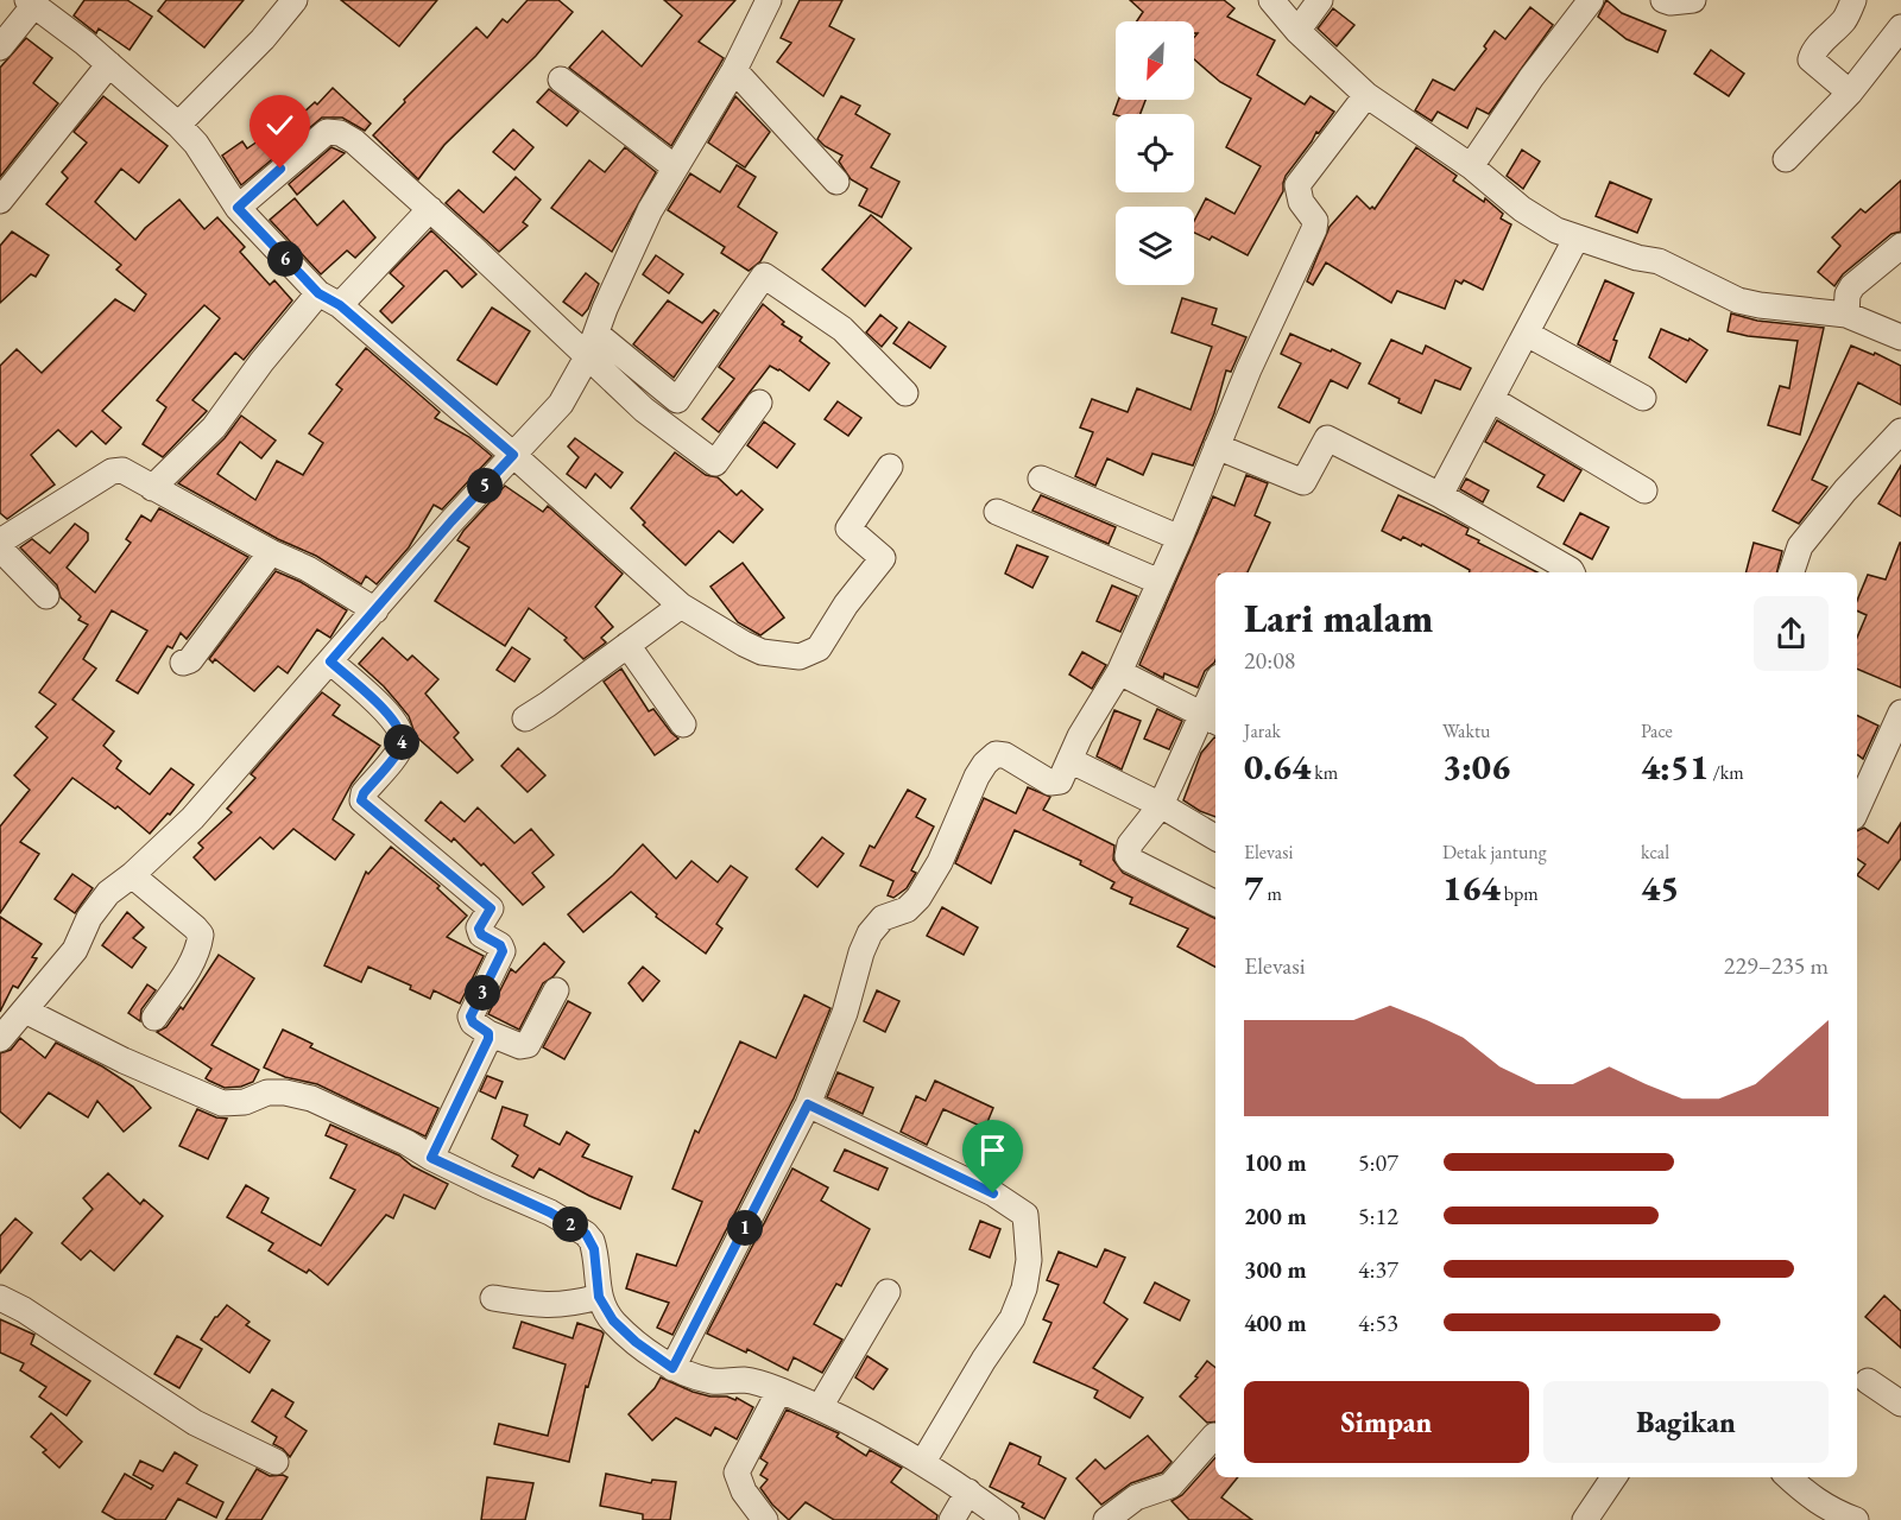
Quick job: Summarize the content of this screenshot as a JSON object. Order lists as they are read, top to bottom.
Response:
{
  "north": "bottom left",
  "page": {
    "pins": [
      "6",
      "5",
      "4",
      "3",
      "2",
      "1"
    ],
    "heading": ["Lari malam", "20:08"],
    "stats": [
      ["Jarak", "0.64 km"],
      ["Waktu", "3:06"],
      ["Pace", "4:51 /km"],
      ["Elevasi", "7 m"],
      ["Detak jantung", "164 bpm"],
      ["kcal", "45"]
    ],
    "chart": ["Elevasi", "229–235 m"],
    "list": [
      {
        "name": "100 m",
        "note": "5:07"
      },
      {
        "name": "200 m",
        "note": "5:12"
      },
      {
        "name": "300 m",
        "note": "4:37"
      },
      {
        "name": "400 m",
        "note": "4:53"
      }
    ],
    "buttons": ["Simpan", "Bagikan"]
  }
}
